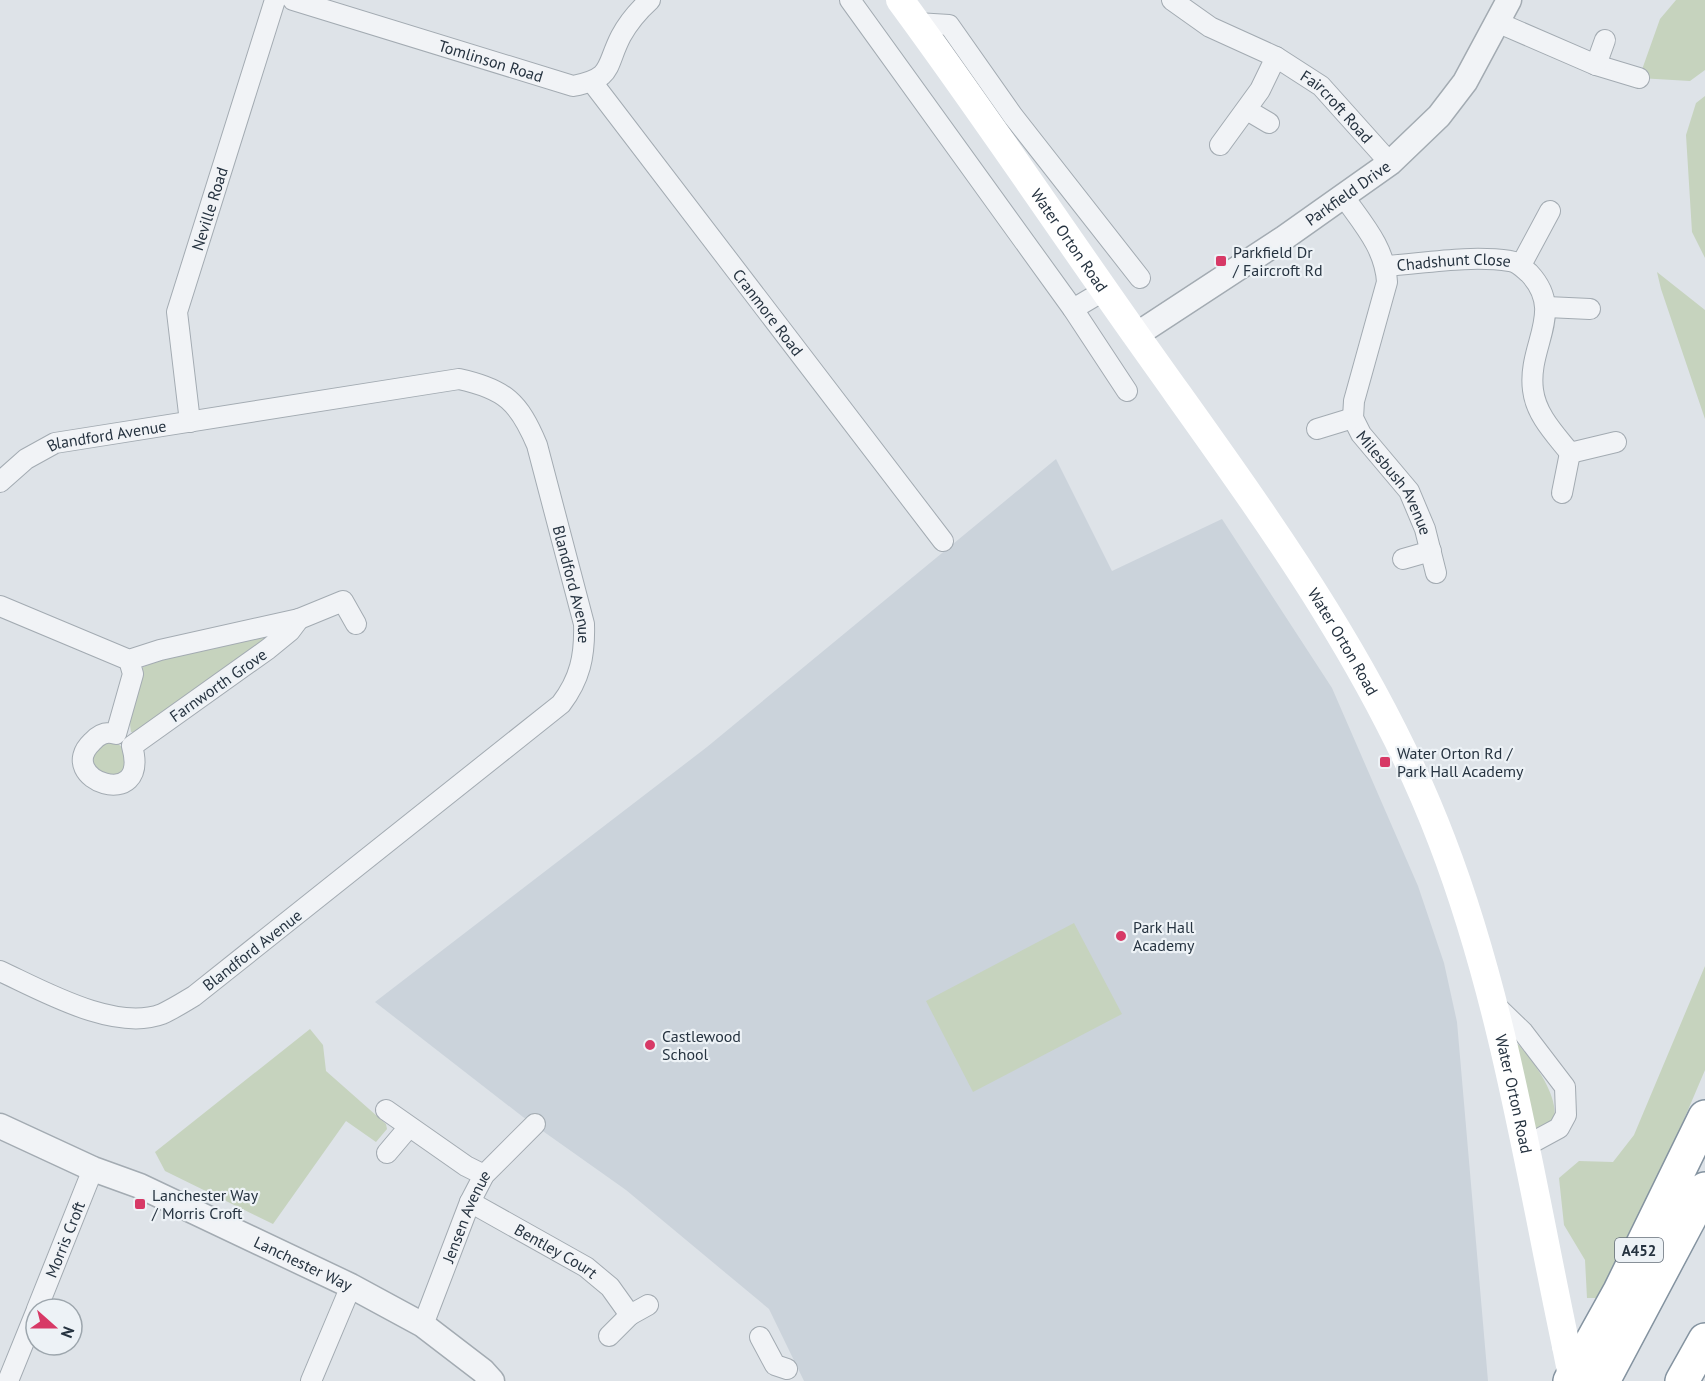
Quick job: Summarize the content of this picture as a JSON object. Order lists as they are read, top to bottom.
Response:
{
  "streets": {
    "highway": ["A452"],
    "main road": ["Water Orton Road"],
    "street": [
      "Tomlinson Road",
      "Faircroft Road",
      "Parkfield Drive",
      "Neville Road",
      "Chadshunt Close",
      "Cranmore Road",
      "Blandford Avenue",
      "Milesbush Avenue",
      "Farnworth Grove",
      "Jensen Avenue",
      "Morris Croft",
      "Bentley Court",
      "Lanchester Way"
    ]
  },
  "crossings": [
    ["Tomlinson Road", "Cranmore Road"],
    ["Faircroft Road", "Parkfield Drive"],
    ["Parkfield Drive", "Water Orton Road"],
    ["Parkfield Drive", "Milesbush Avenue"],
    ["Neville Road", "Blandford Avenue"],
    ["Water Orton Road", "A452"],
    ["Chadshunt Close", "Milesbush Avenue"],
    ["Jensen Avenue", "Bentley Court"],
    ["Jensen Avenue", "Lanchester Way"],
    ["Morris Croft", "Lanchester Way"]
  ],
  "places": {
    "transit": ["Parkfield Dr / Faircroft Rd", "Water Orton Rd / Park Hall Academy", "Lanchester Way / Morris Croft"],
    "other": ["Park Hall Academy", "Castlewood School"]
  },
  "north": "right"
}
